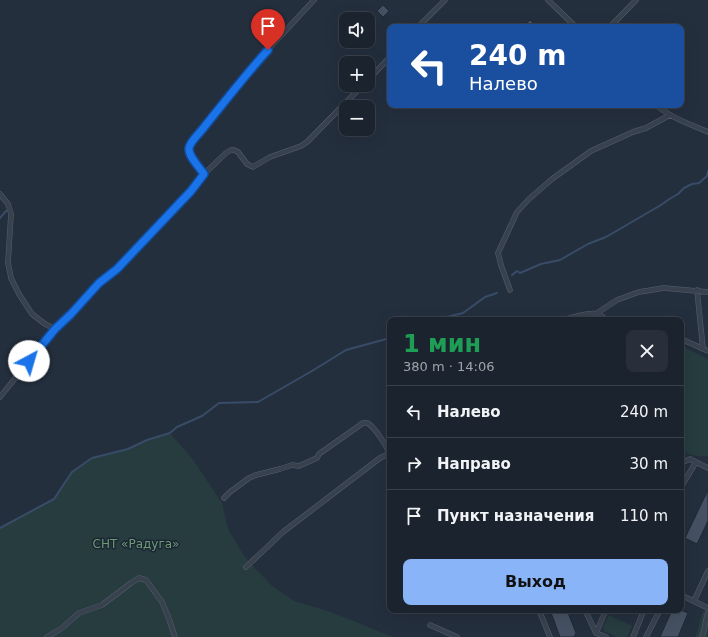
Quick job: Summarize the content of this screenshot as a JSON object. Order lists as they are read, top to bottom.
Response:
{
  "parks": ["СНТ «Радуга»"],
  "page": {
    "map_buttons": ["+", "−"],
    "turn": ["240 m", "Налево"],
    "heading": ["1 мин", "380 m · 14:06"],
    "list": [
      {
        "name": "Налево",
        "value": "240 m"
      },
      {
        "name": "Направо",
        "value": "30 m"
      },
      {
        "name": "Пункт назначения",
        "value": "110 m"
      }
    ],
    "buttons": "Выход"
  }
}
